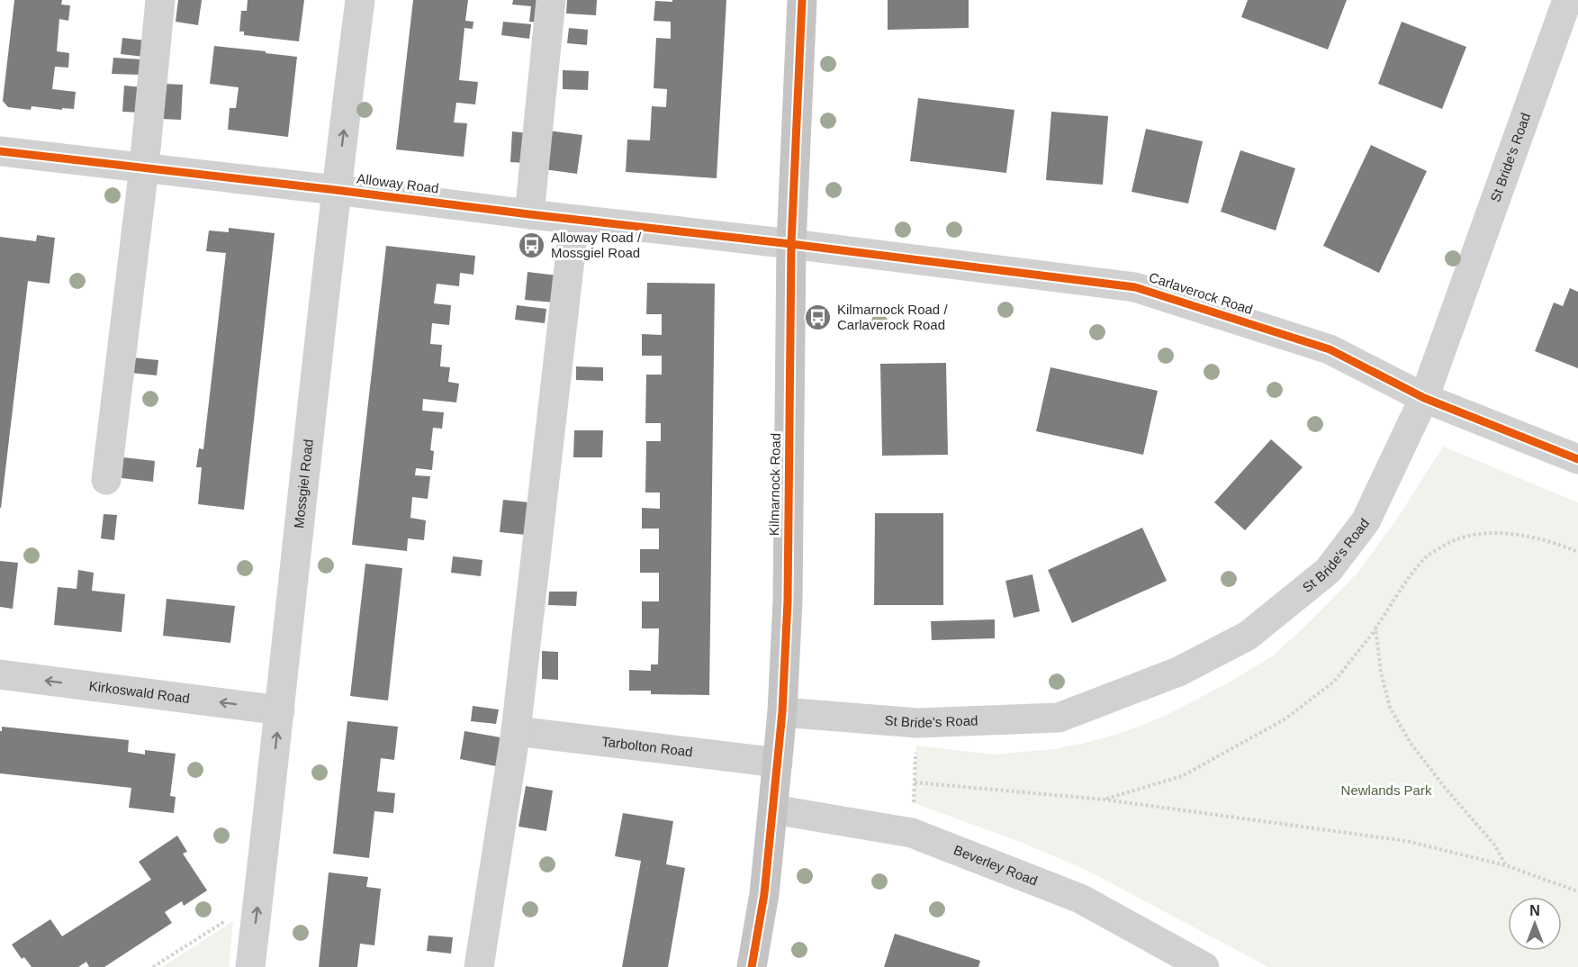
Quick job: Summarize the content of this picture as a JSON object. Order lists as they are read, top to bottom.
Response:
{
  "streets": {
    "main road": ["Kilmarnock Road"],
    "street": [
      "St Bride's Road",
      "Alloway Road",
      "Carlaverock Road",
      "Mossgiel Road",
      "Kirkoswald Road",
      "Tarbolton Road",
      "Beverley Road"
    ]
  },
  "crossings": [
    ["St Bride's Road", "Carlaverock Road"],
    ["St Bride's Road", "Kilmarnock Road"],
    ["Alloway Road", "Carlaverock Road"],
    ["Alloway Road", "Mossgiel Road"],
    ["Alloway Road", "Kilmarnock Road"],
    ["Carlaverock Road", "Kilmarnock Road"],
    ["Mossgiel Road", "Kirkoswald Road"],
    ["Kilmarnock Road", "Tarbolton Road"],
    ["Kilmarnock Road", "Beverley Road"]
  ],
  "one_way": ["Kirkoswald Road"],
  "parks": ["Newlands Park"],
  "places": {
    "bus stop": ["Alloway Road / Mossgiel Road", "Kilmarnock Road / Carlaverock Road"]
  },
  "north": "top"
}
